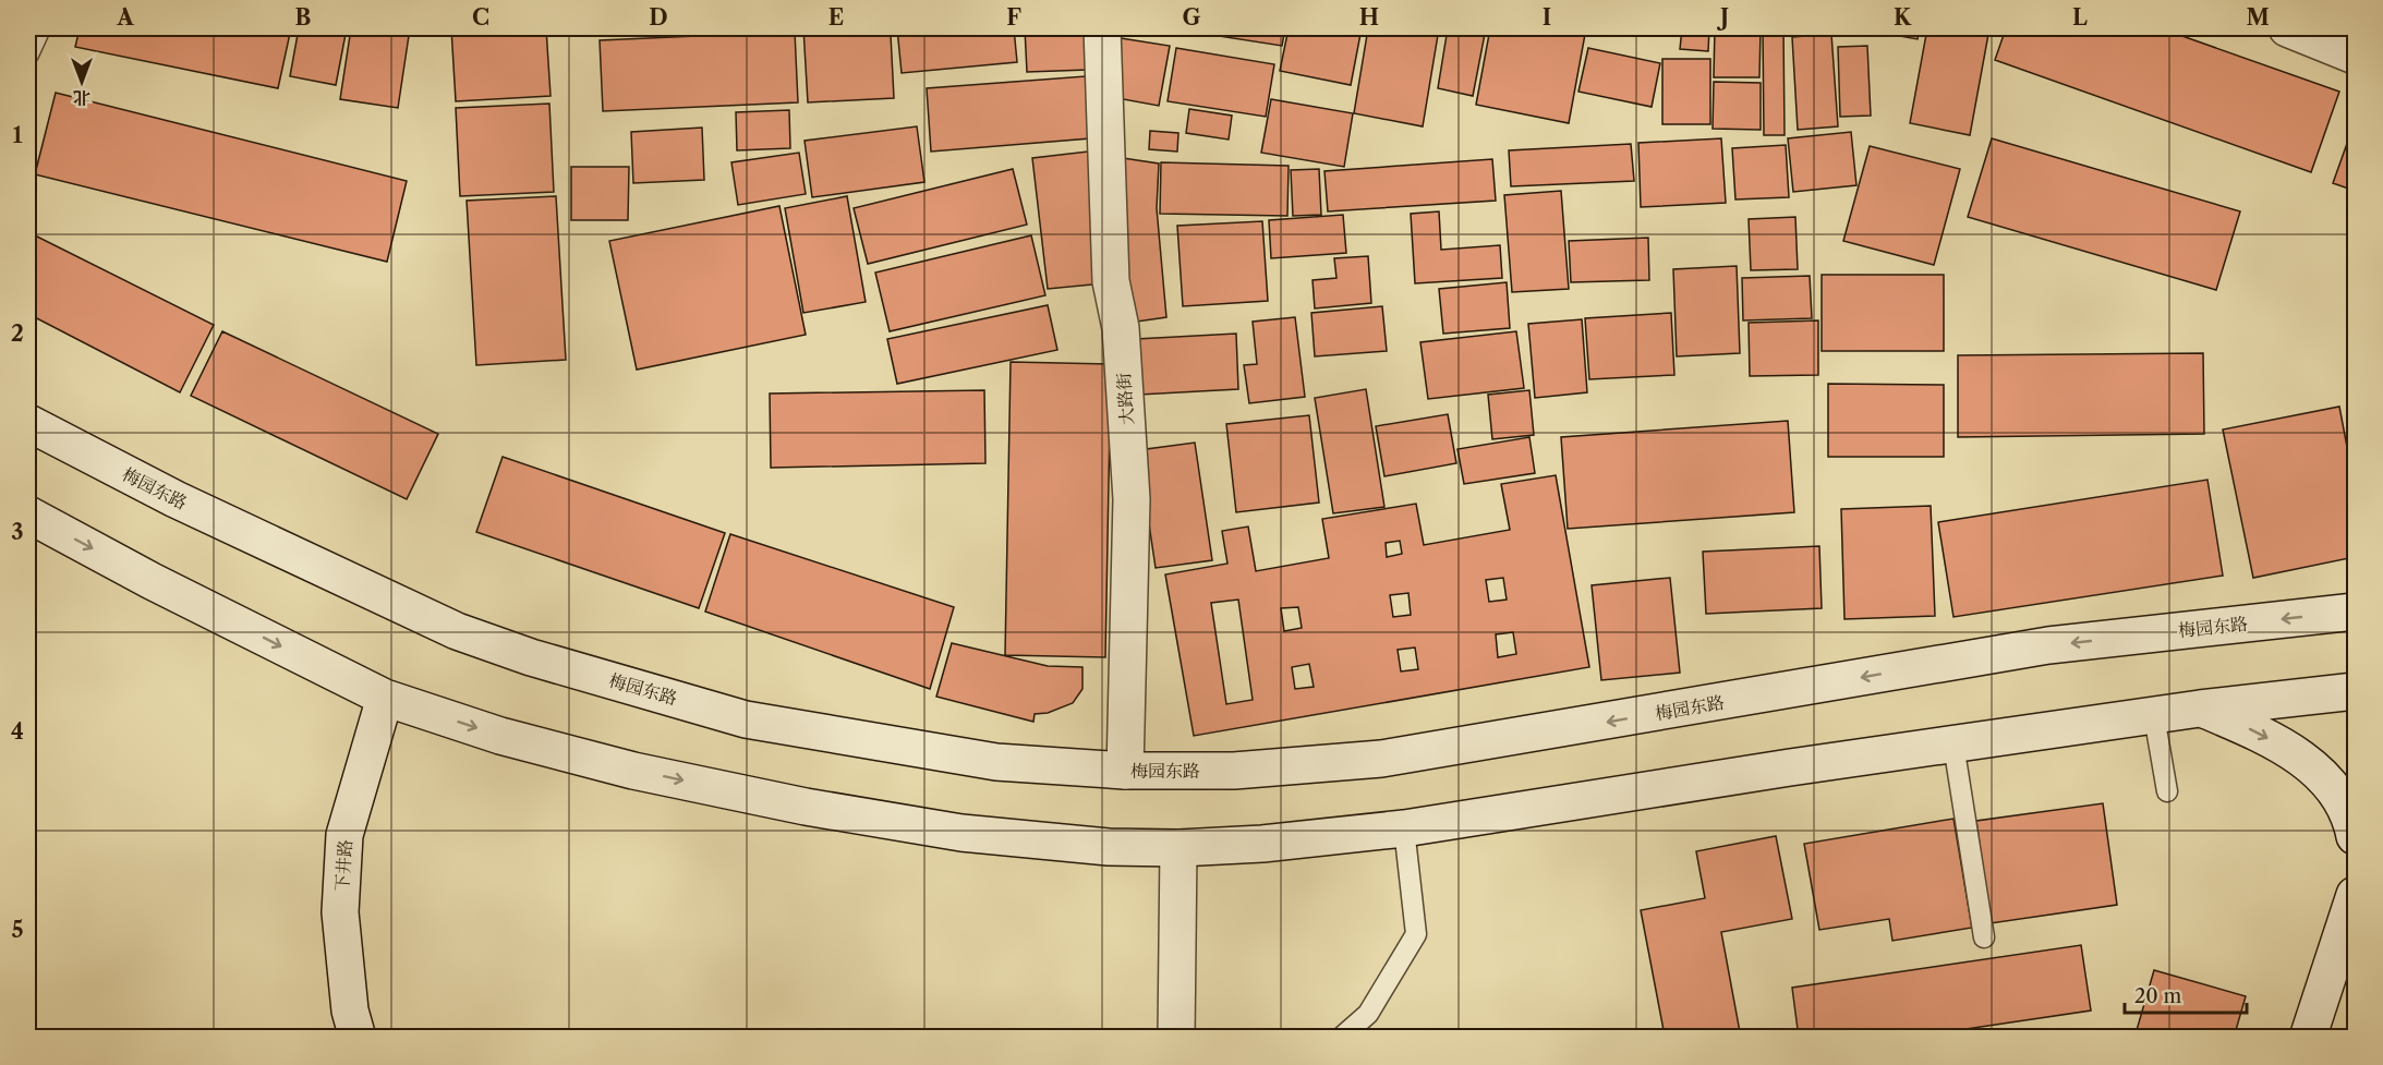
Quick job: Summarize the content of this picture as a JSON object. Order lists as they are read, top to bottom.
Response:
{
  "streets": {
    "main road": ["大路街", "梅园东路", "下井路"]
  },
  "crossings": [
    ["大路街", "梅园东路"]
  ],
  "scale_bar": "20 m",
  "north": "bottom",
  "grid": {
    "columns": [
      "A",
      "B",
      "C",
      "D",
      "E",
      "F",
      "G",
      "H",
      "I",
      "J",
      "K",
      "L",
      "M"
    ],
    "rows": [
      "1",
      "2",
      "3",
      "4",
      "5"
    ]
  }
}
